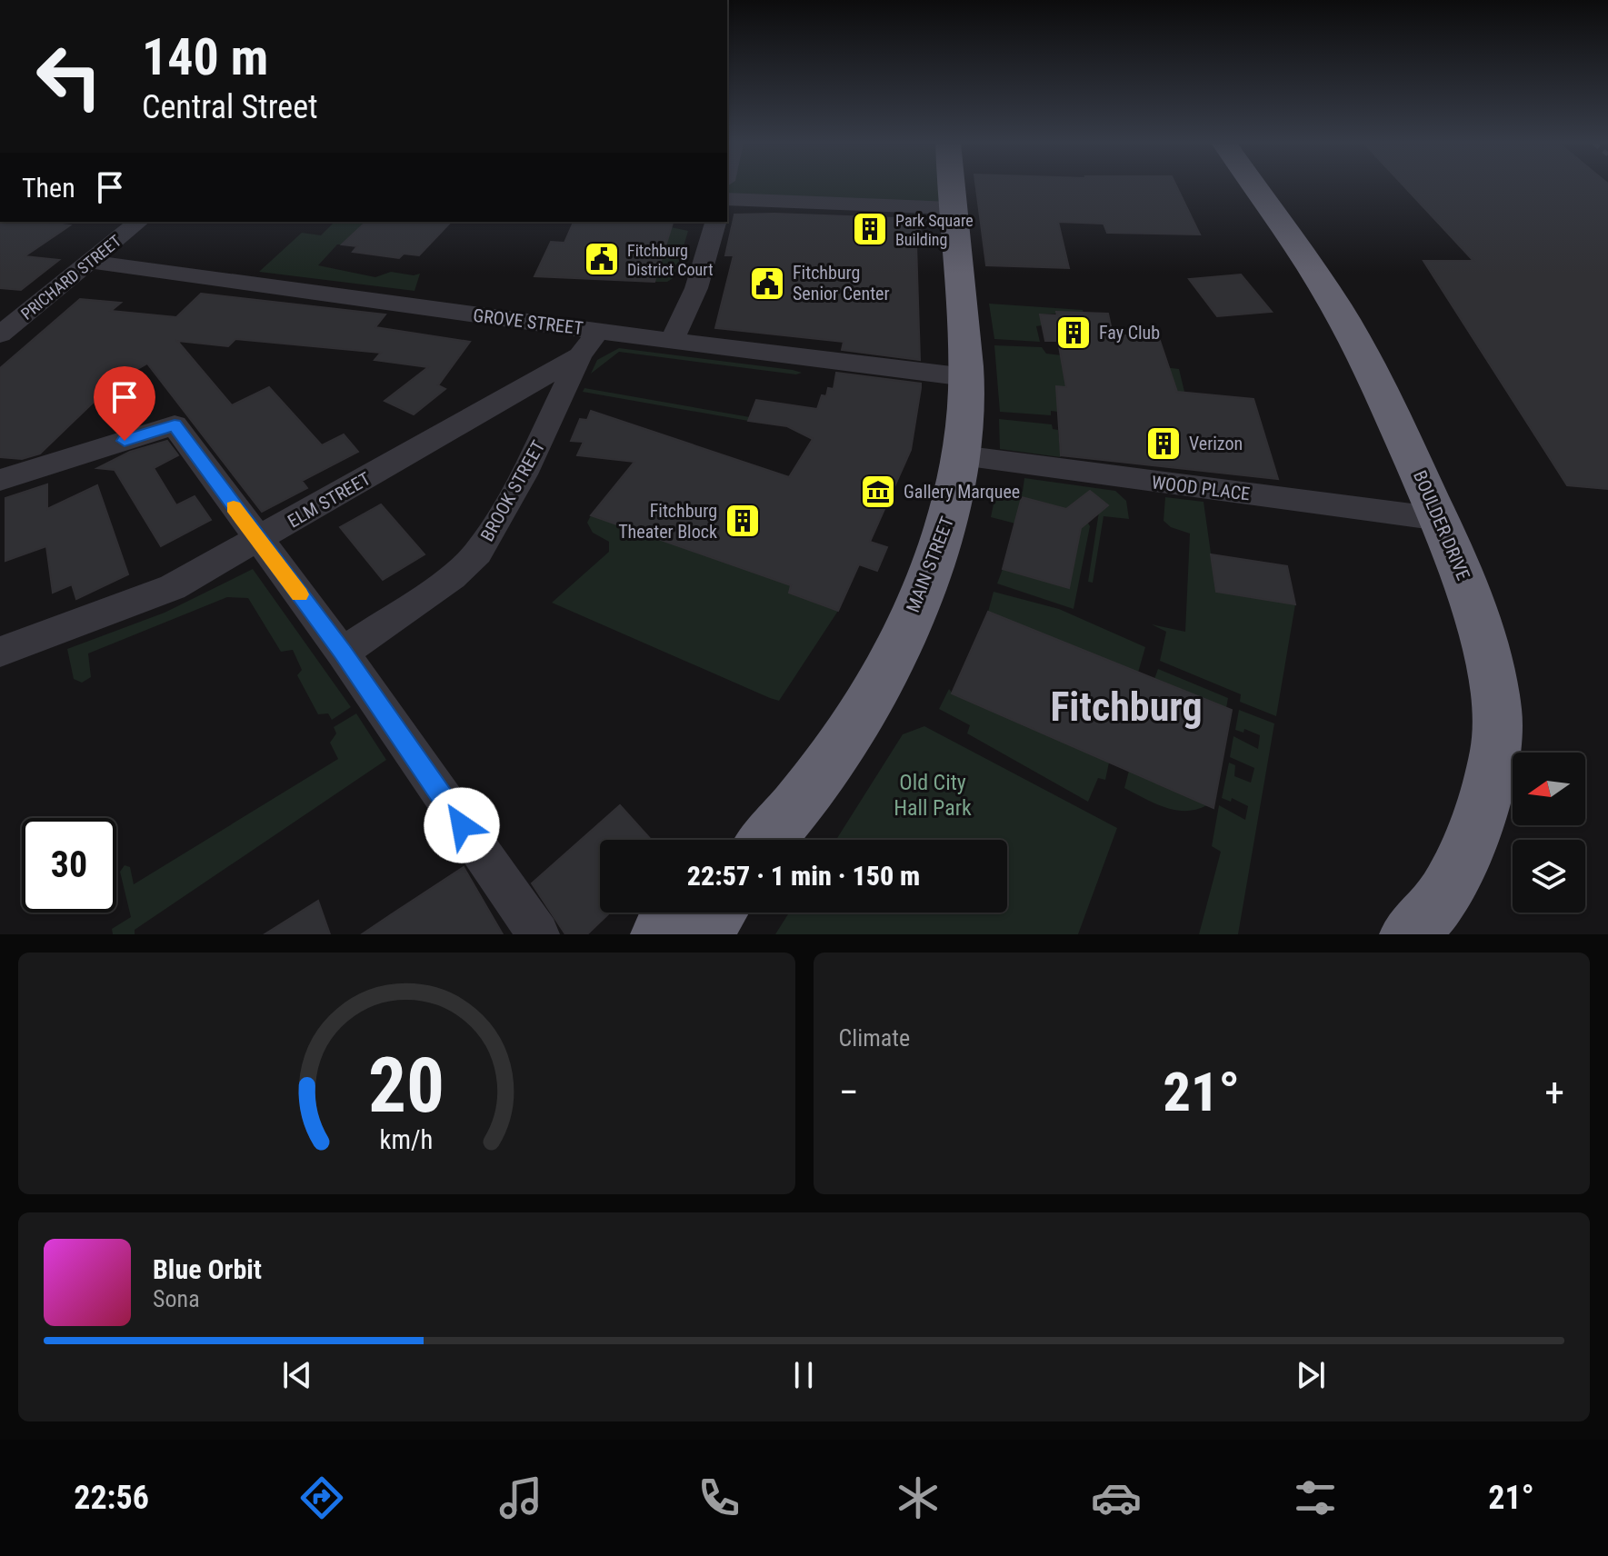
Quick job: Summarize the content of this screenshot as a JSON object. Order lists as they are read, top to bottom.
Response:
{
  "streets": {
    "highway": ["BOULDER DRIVE", "MAIN STREET"],
    "street": [
      "PRICHARD STREET",
      "GROVE STREET",
      "WOOD PLACE",
      "BROOK STREET",
      "ELM STREET"
    ]
  },
  "crossings": [
    ["PRICHARD STREET", "GROVE STREET"],
    ["GROVE STREET", "ELM STREET"],
    ["GROVE STREET", "MAIN STREET"],
    ["WOOD PLACE", "BOULDER DRIVE"],
    ["WOOD PLACE", "MAIN STREET"],
    ["BROOK STREET", "ELM STREET"]
  ],
  "districts": ["Fitchburg"],
  "parks": ["Old City Hall Park"],
  "places": {
    "building": [
      "Park Square Building",
      "Fay Club",
      "Verizon",
      "Fitchburg Theater Block"
    ],
    "public building": ["Fitchburg District Court", "Fitchburg Senior Center"],
    "museum": ["Gallery Marquee"]
  },
  "north": "left",
  "page": {
    "turn": ["140 m", "Central Street"],
    "then": "Then",
    "limit": "30",
    "trip": "22:57 · 1 min · 150 m",
    "tile": "Climate",
    "heat": ["−", "21°", "+"],
    "song": ["Blue Orbit", "Sona"],
    "tabs": ["22:56", "21°"],
    "gauge": ["20", "km/h"]
  }
}
